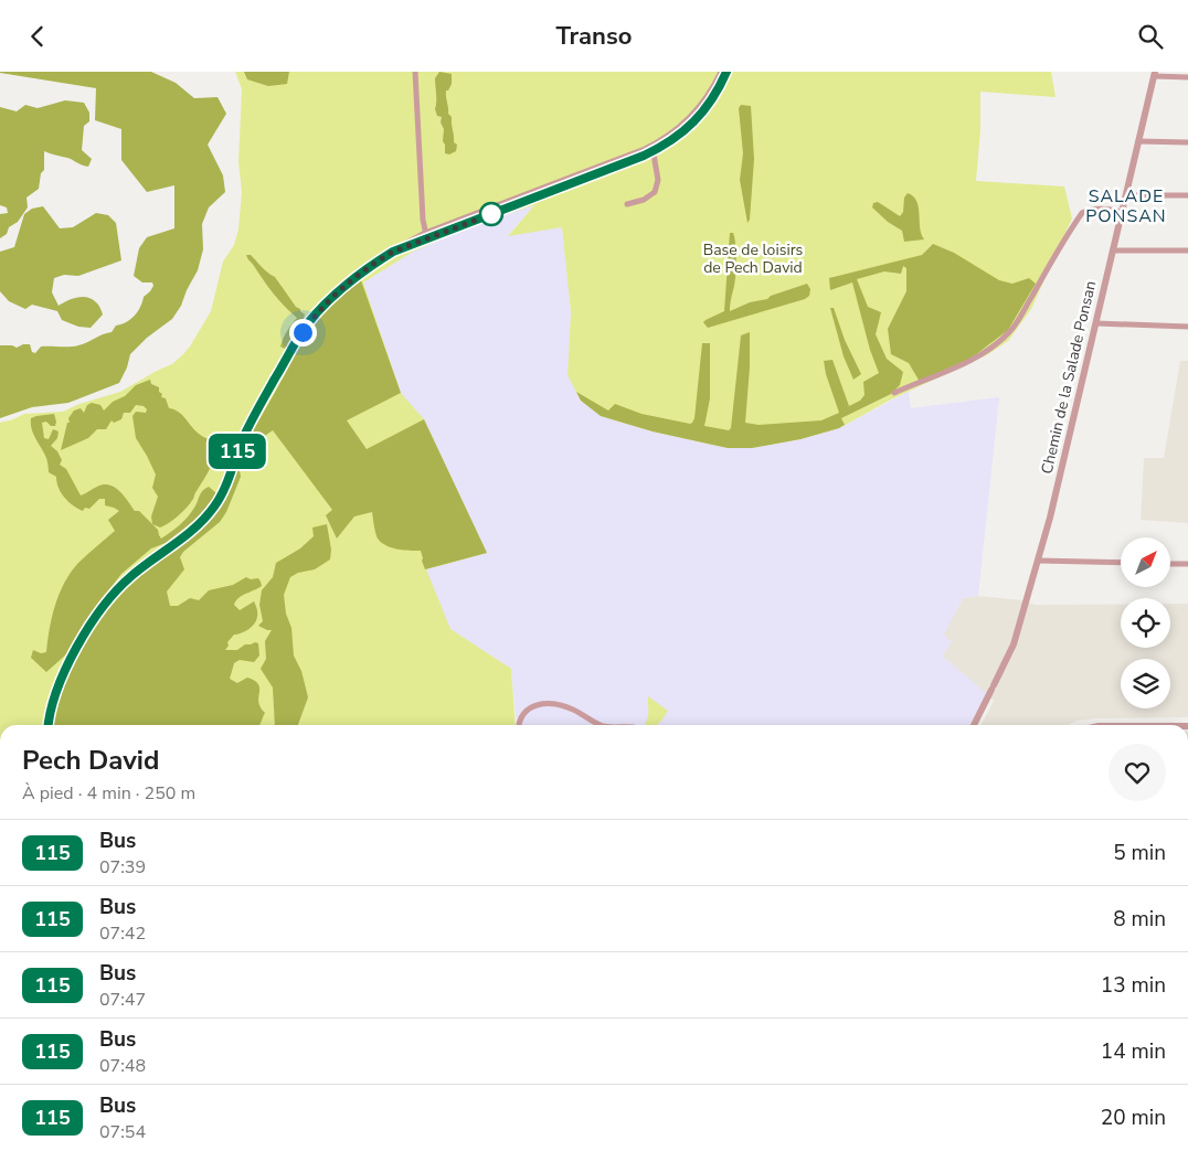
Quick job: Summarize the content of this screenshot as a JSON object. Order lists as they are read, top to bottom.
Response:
{
  "streets": {
    "street": ["Chemin de la Salade Ponsan"]
  },
  "districts": ["SALADE PONSAN"],
  "parks": ["Base de loisirs de Pech David"],
  "lines": ["bus line 115"],
  "north": "top right",
  "page": {
    "header": "Transo",
    "on_map": "115",
    "heading": ["Pech David", "À pied · 4 min · 250 m"],
    "list": [
      {
        "mark": "115",
        "name": "Bus",
        "note": "07:39",
        "value": "5 min"
      },
      {
        "mark": "115",
        "name": "Bus",
        "note": "07:42",
        "value": "8 min"
      },
      {
        "mark": "115",
        "name": "Bus",
        "note": "07:47",
        "value": "13 min"
      },
      {
        "mark": "115",
        "name": "Bus",
        "note": "07:48",
        "value": "14 min"
      },
      {
        "mark": "115",
        "name": "Bus",
        "note": "07:54",
        "value": "20 min"
      }
    ]
  }
}
